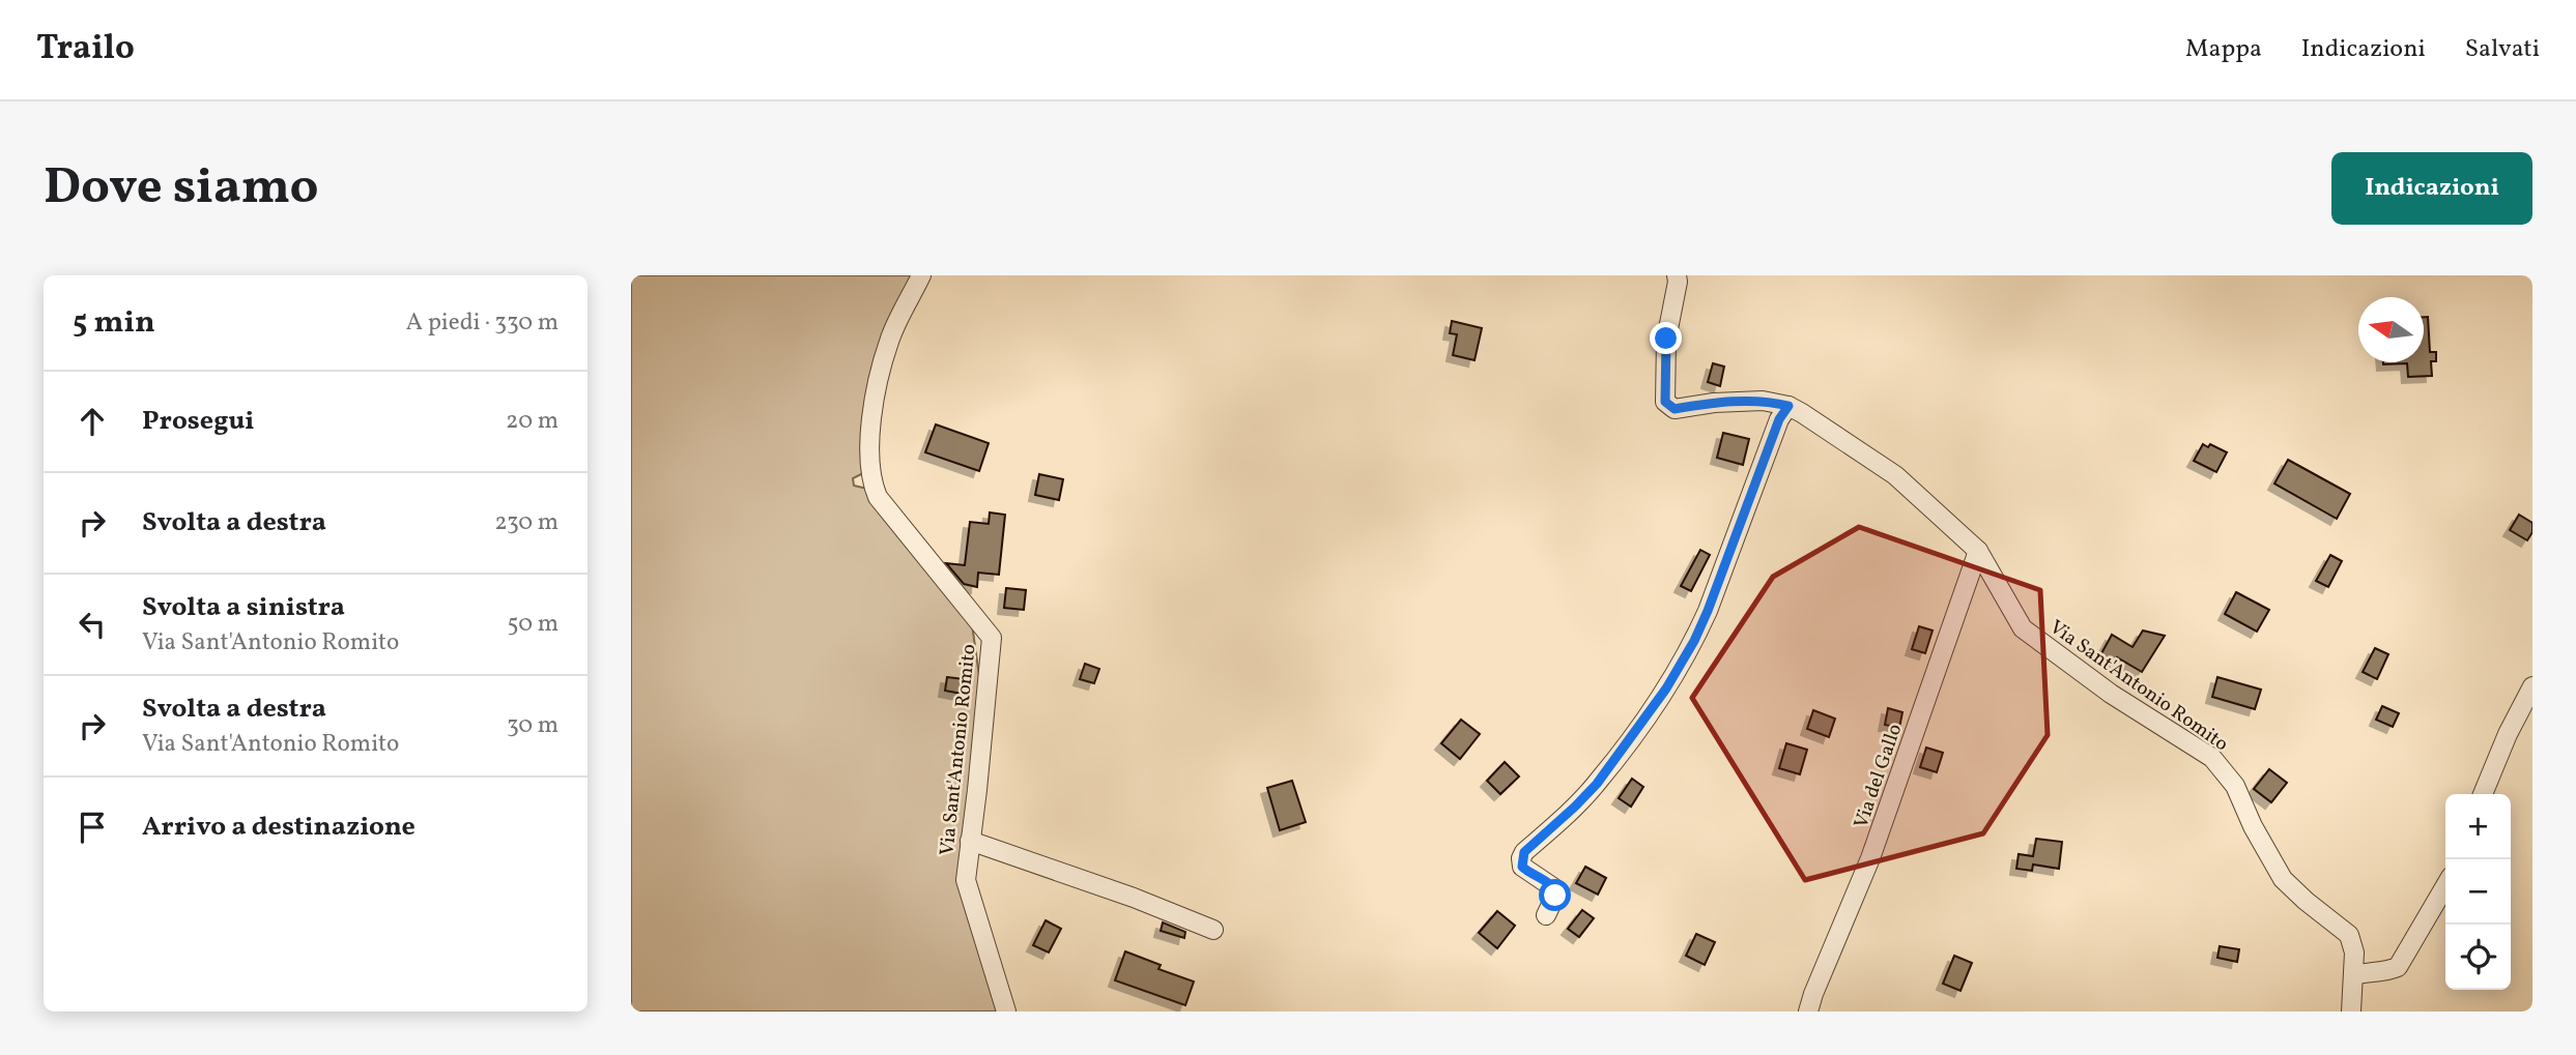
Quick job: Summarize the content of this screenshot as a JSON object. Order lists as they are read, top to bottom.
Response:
{
  "streets": {
    "street": ["Via Sant'Antonio Romito", "Via del Gallo"]
  },
  "crossings": [
    ["Via Sant'Antonio Romito", "Via del Gallo"]
  ],
  "north": "left",
  "page": {
    "header": "Trailo",
    "nav": ["Mappa", "Indicazioni", "Salvati"],
    "buttons": "Indicazioni",
    "title": "Dove siamo",
    "heading": ["5 min", "A piedi · 330 m"],
    "list": [
      ["Prosegui", "20 m"],
      ["Svolta a destra", "230 m"],
      ["Svolta a sinistra", "Via Sant'Antonio Romito", "50 m"],
      ["Svolta a destra", "Via Sant'Antonio Romito", "30 m"],
      "Arrivo a destinazione"
    ],
    "map_buttons": ["+", "−"]
  }
}
